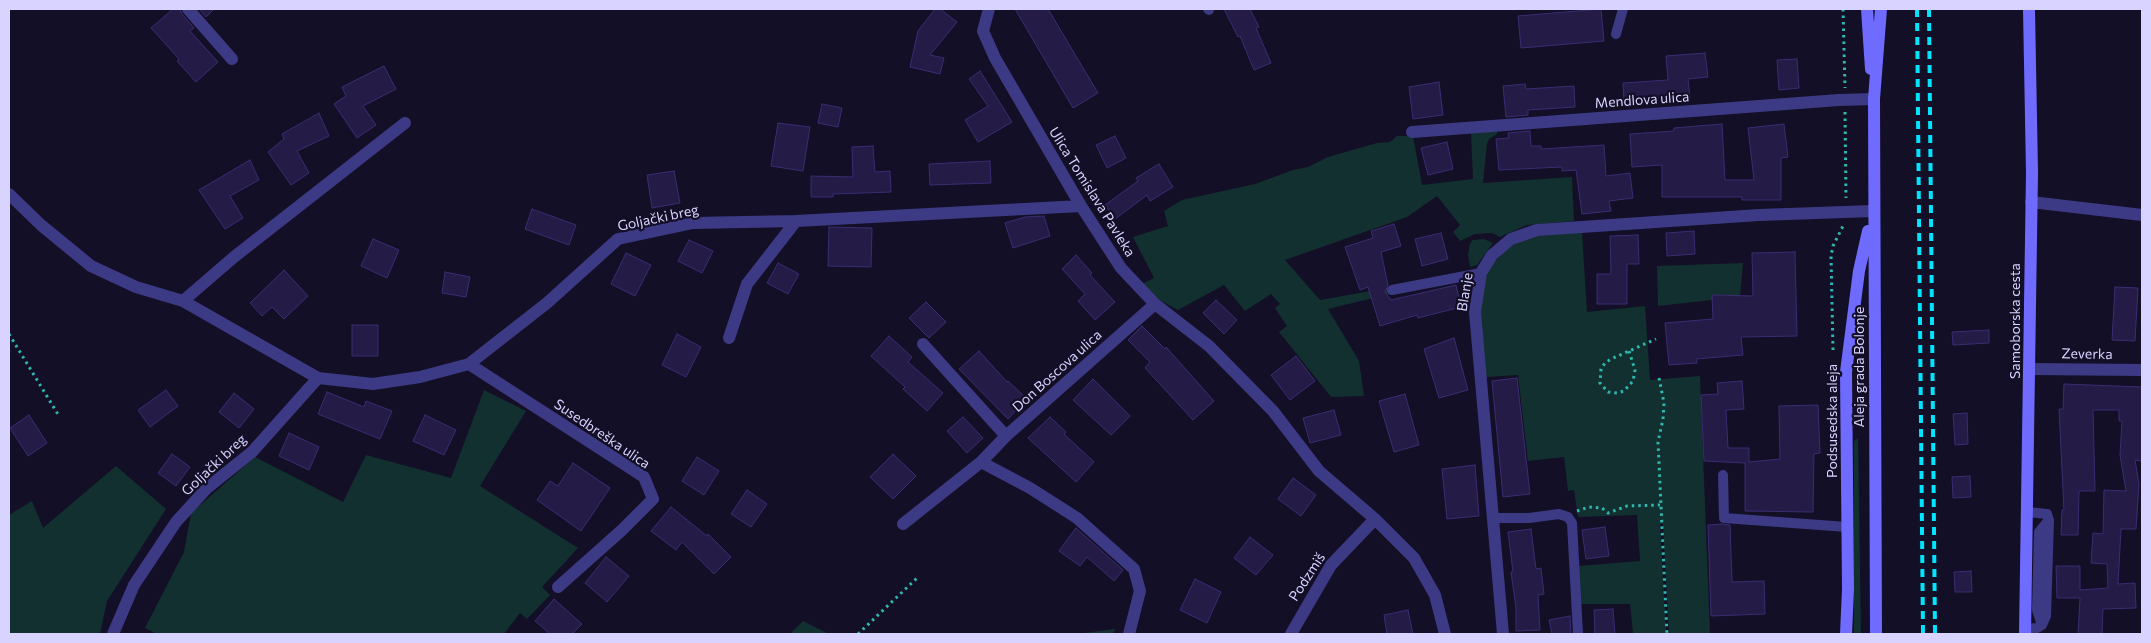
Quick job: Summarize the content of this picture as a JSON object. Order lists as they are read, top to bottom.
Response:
{
  "streets": {
    "main road": ["Samoborska cesta", "Aleja grada Bolonje", "Podsusedska aleja"],
    "street": [
      "Mendlova ulica",
      "Ulica Tomislava Pavleka",
      "Goljački breg",
      "Blanje",
      "Zeverka",
      "Don Boscova ulica",
      "Susedbreška ulica",
      "Podzmiš"
    ]
  },
  "crossings": [
    ["Mendlova ulica", "Aleja grada Bolonje"],
    ["Ulica Tomislava Pavleka", "Goljački breg"],
    ["Ulica Tomislava Pavleka", "Don Boscova ulica"],
    ["Ulica Tomislava Pavleka", "Podzmiš"],
    ["Goljački breg", "Susedbreška ulica"],
    ["Blanje", "Aleja grada Bolonje"],
    ["Blanje", "Podsusedska aleja"],
    ["Samoborska cesta", "Zeverka"],
    ["Aleja grada Bolonje", "Podsusedska aleja"]
  ]
}
